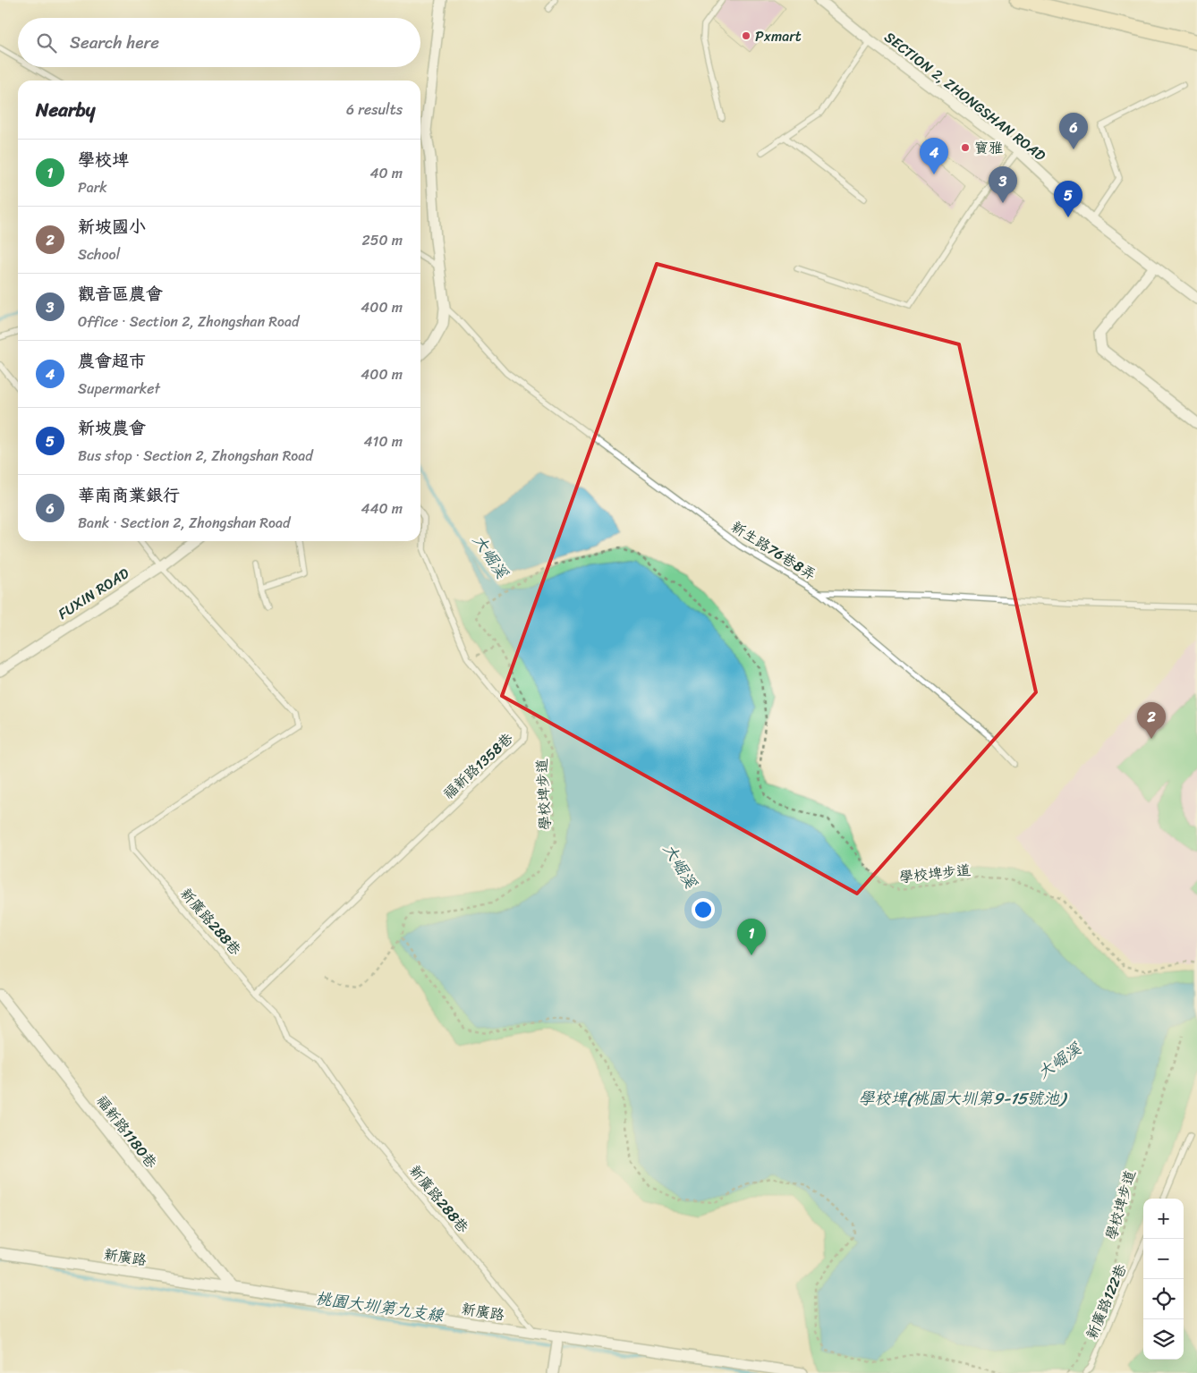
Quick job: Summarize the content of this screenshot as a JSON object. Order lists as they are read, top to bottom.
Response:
{
  "streets": {
    "street": [
      "SECTION 2, ZHONGSHAN ROAD",
      "FUXIN ROAD",
      "福新路1180巷",
      "新廣路"
    ],
    "lane": [
      "新生路76巷8弄",
      "福新路1358巷",
      "新廣路288巷",
      "新廣路122巷"
    ],
    "path": ["學校埤步道"]
  },
  "crossings": [
    ["FUXIN ROAD", "新廣路288巷"],
    ["福新路1358巷", "新廣路288巷"],
    ["新廣路288巷", "新廣路"],
    ["福新路1180巷", "新廣路"]
  ],
  "water": ["大崛溪", "學校埤(桃園大圳第9-15號池)", "桃園大圳第九支線"],
  "places": ["Pxmart", "寶雅"],
  "page": {
    "search": "Search here",
    "heading": ["Nearby", "6 results"],
    "pins": [
      "6",
      "4",
      "3",
      "5",
      "2",
      "1"
    ],
    "list": [
      {
        "mark": "1",
        "name": "學校埤",
        "note": "Park",
        "value": "40 m"
      },
      {
        "mark": "2",
        "name": "新坡國小",
        "note": "School",
        "value": "250 m"
      },
      {
        "mark": "3",
        "name": "觀音區農會",
        "note": "Office · Section 2, Zhongshan Road",
        "value": "400 m"
      },
      {
        "mark": "4",
        "name": "農會超市",
        "note": "Supermarket",
        "value": "400 m"
      },
      {
        "mark": "5",
        "name": "新坡農會",
        "note": "Bus stop · Section 2, Zhongshan Road",
        "value": "410 m"
      },
      {
        "mark": "6",
        "name": "華南商業銀行",
        "note": "Bank · Section 2, Zhongshan Road",
        "value": "440 m"
      }
    ],
    "map_buttons": ["+", "−"]
  }
}
